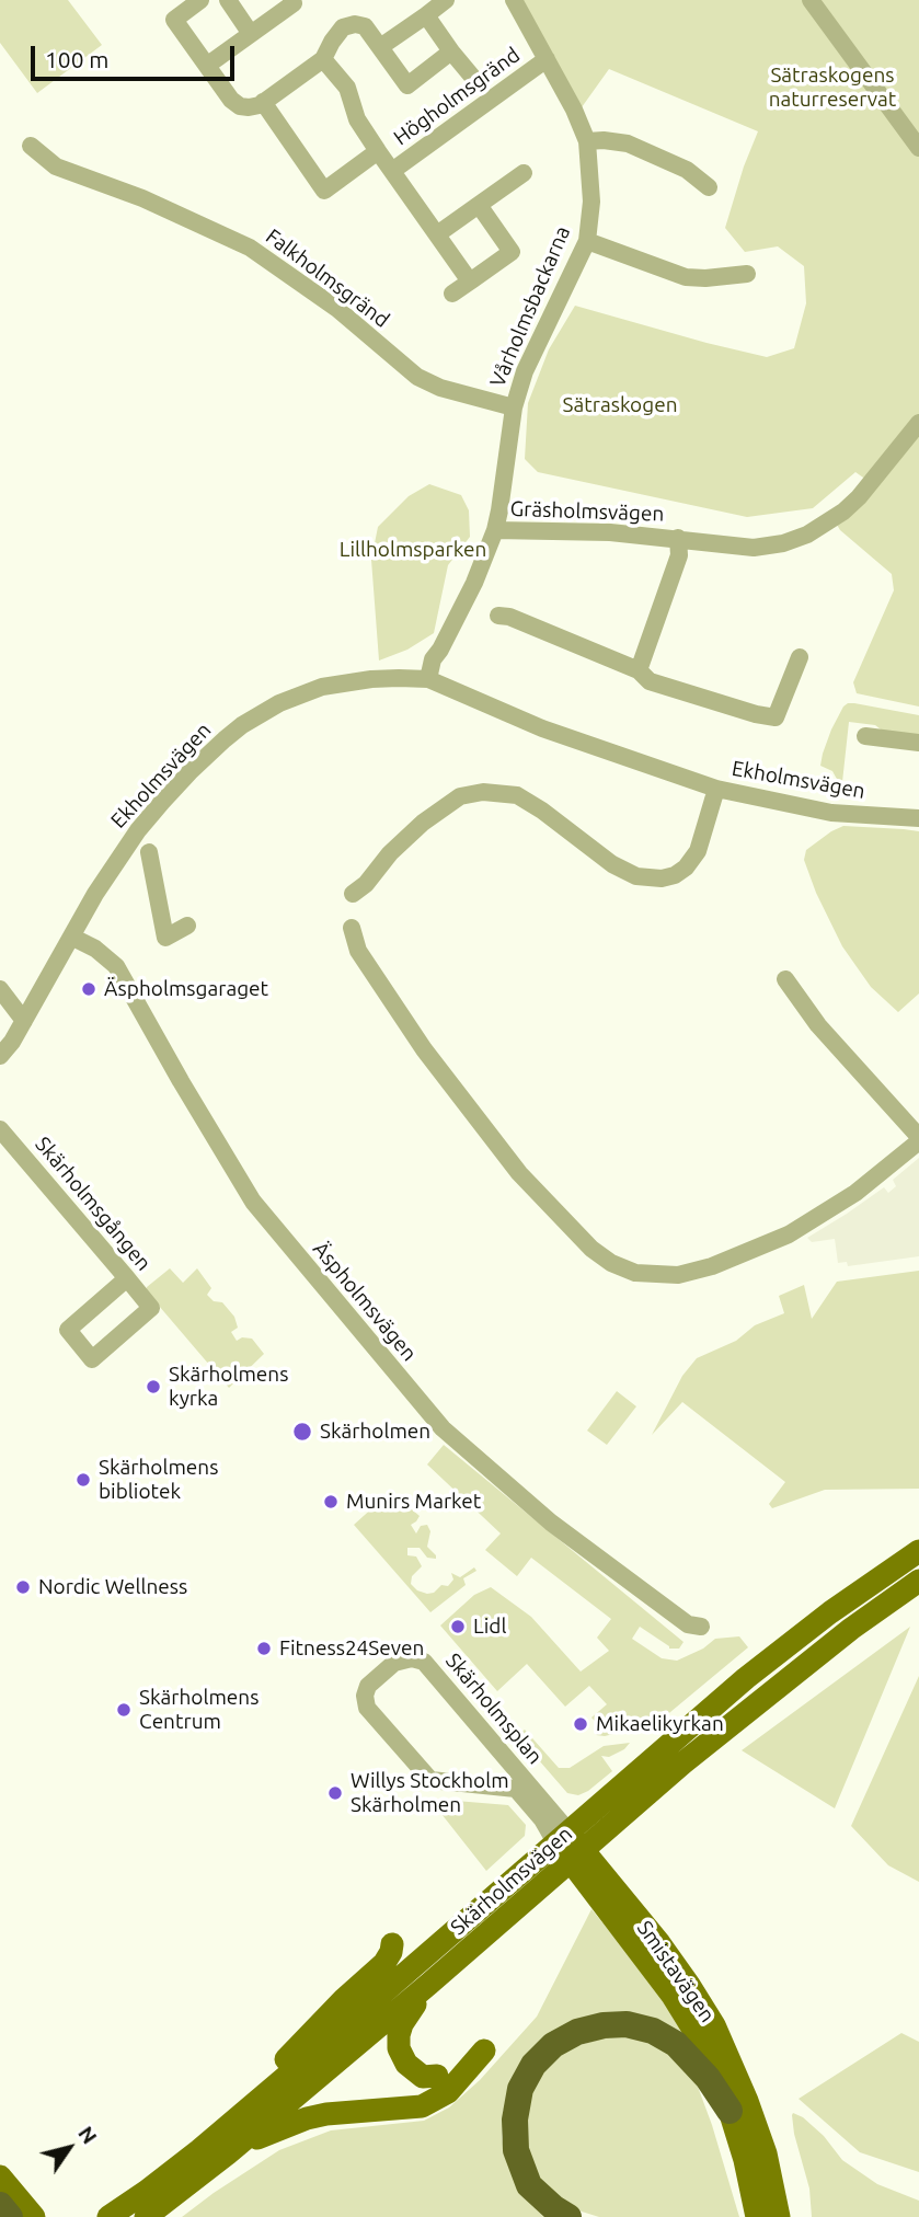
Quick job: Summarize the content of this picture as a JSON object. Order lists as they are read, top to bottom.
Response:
{
  "streets": {
    "main road": ["Skärholmsvägen", "Smistavägen"],
    "street": [
      "Högholmsgränd",
      "Falkholmsgränd",
      "Vårholmsbackarna",
      "Gräsholmsvägen",
      "Ekholmsvägen",
      "Skärholmsgången",
      "Äspholmsvägen",
      "Skärholmsplan"
    ]
  },
  "crossings": [
    ["Högholmsgränd", "Vårholmsbackarna"],
    ["Falkholmsgränd", "Vårholmsbackarna"],
    ["Vårholmsbackarna", "Gräsholmsvägen"],
    ["Vårholmsbackarna", "Ekholmsvägen"],
    ["Ekholmsvägen", "Äspholmsvägen"],
    ["Skärholmsplan", "Skärholmsvägen"],
    ["Skärholmsplan", "Smistavägen"],
    ["Skärholmsvägen", "Smistavägen"]
  ],
  "parks": ["Sätraskogens naturreservat", "Sätraskogen", "Lillholmsparken"],
  "places": [
    "Äspholmsgaraget",
    "Skärholmens kyrka",
    "Skärholmen",
    "Skärholmens bibliotek",
    "Munirs Market",
    "Nordic Wellness",
    "Lidl",
    "Fitness24Seven",
    "Skärholmens Centrum",
    "Mikaelikyrkan",
    "Willys Stockholm Skärholmen"
  ],
  "scale_bar": "100 m",
  "north": "top right"
}
